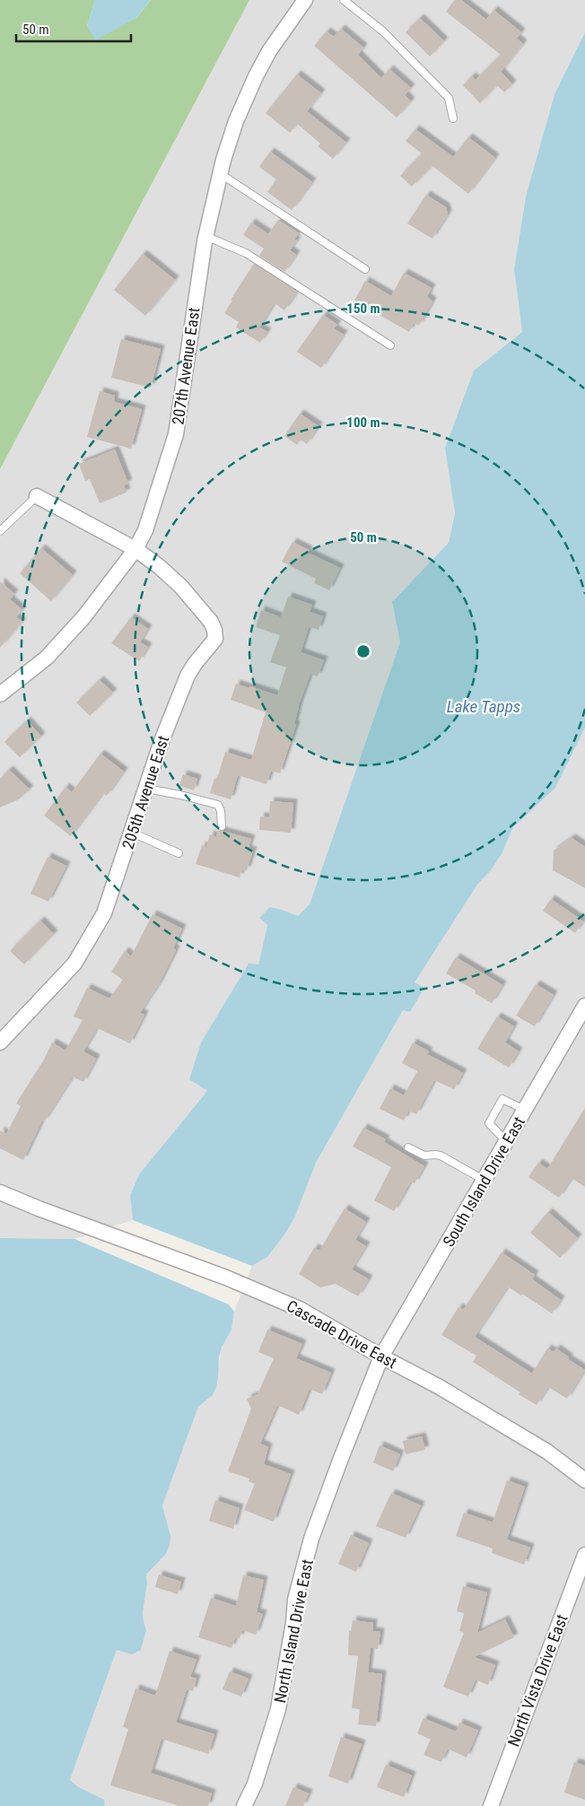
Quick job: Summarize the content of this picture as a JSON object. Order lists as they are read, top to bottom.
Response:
{
  "streets": {
    "street": [
      "207th Avenue East",
      "205th Avenue East",
      "South Island Drive East",
      "Cascade Drive East",
      "North Island Drive East",
      "North Vista Drive East"
    ]
  },
  "crossings": [
    ["207th Avenue East", "205th Avenue East"],
    ["South Island Drive East", "Cascade Drive East"],
    ["South Island Drive East", "North Island Drive East"],
    ["Cascade Drive East", "North Island Drive East"]
  ],
  "water": ["Lake Tapps"],
  "scale_bar": "50 m",
  "rings": ["150 m", "100 m", "50 m"]
}
